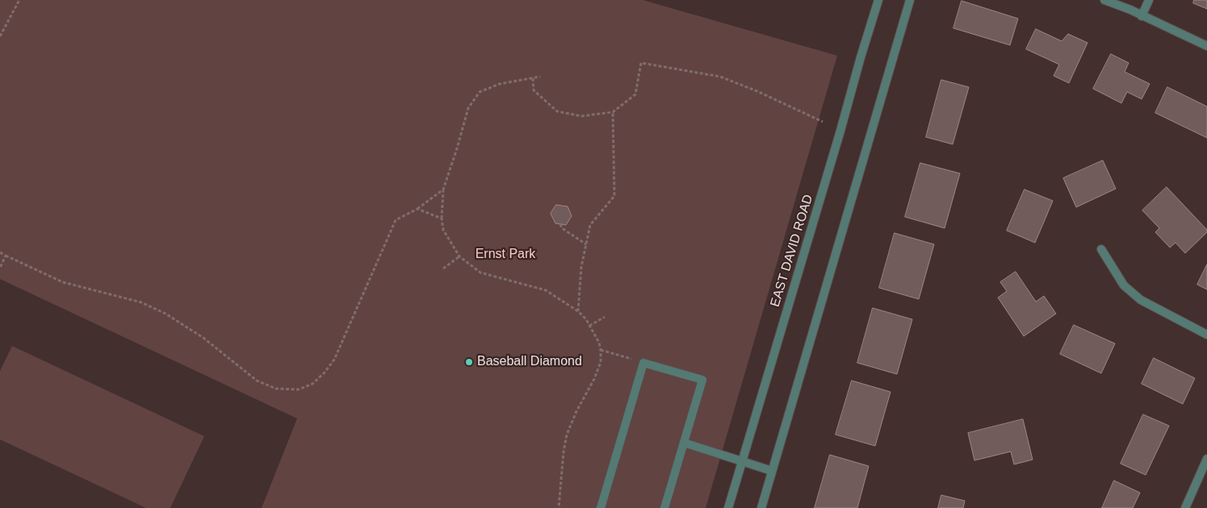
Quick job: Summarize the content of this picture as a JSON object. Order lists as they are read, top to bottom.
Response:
{
  "streets": {
    "street": ["EAST DAVID ROAD"]
  },
  "parks": ["Ernst Park"],
  "places": ["Baseball Diamond"]
}
